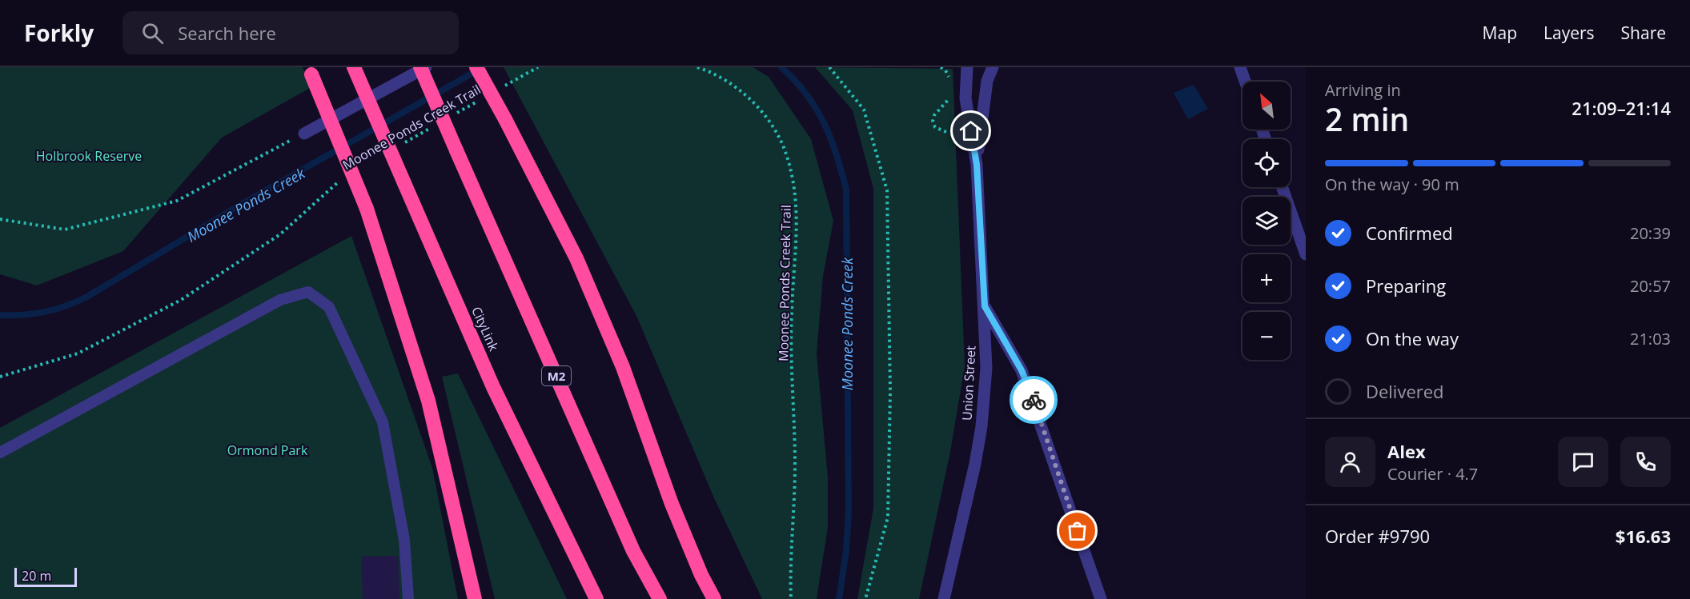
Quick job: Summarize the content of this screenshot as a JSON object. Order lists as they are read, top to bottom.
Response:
{
  "streets": {
    "highway": ["CityLink", "M2"],
    "street": ["Union Street"],
    "path": ["Moonee Ponds Creek Trail"]
  },
  "water": ["Moonee Ponds Creek"],
  "parks": ["Holbrook Reserve", "Ormond Park"],
  "scale_bar": "20 m",
  "north": "top left",
  "page": {
    "header": "Forkly",
    "search": "Search here",
    "nav": ["Map", "Layers", "Share"],
    "heading": ["2 min", "Arriving in", "21:09–21:14"],
    "panel": [
      "Alex",
      "Courier · 4.7",
      "Order #9790",
      "$16.63"
    ],
    "map_buttons": ["+", "−"],
    "bar": "On the way · 90 m",
    "list": [
      ["Confirmed", "20:39"],
      ["Preparing", "20:57"],
      ["On the way", "21:03"],
      "Delivered"
    ],
    "scale": "20 m"
  }
}
